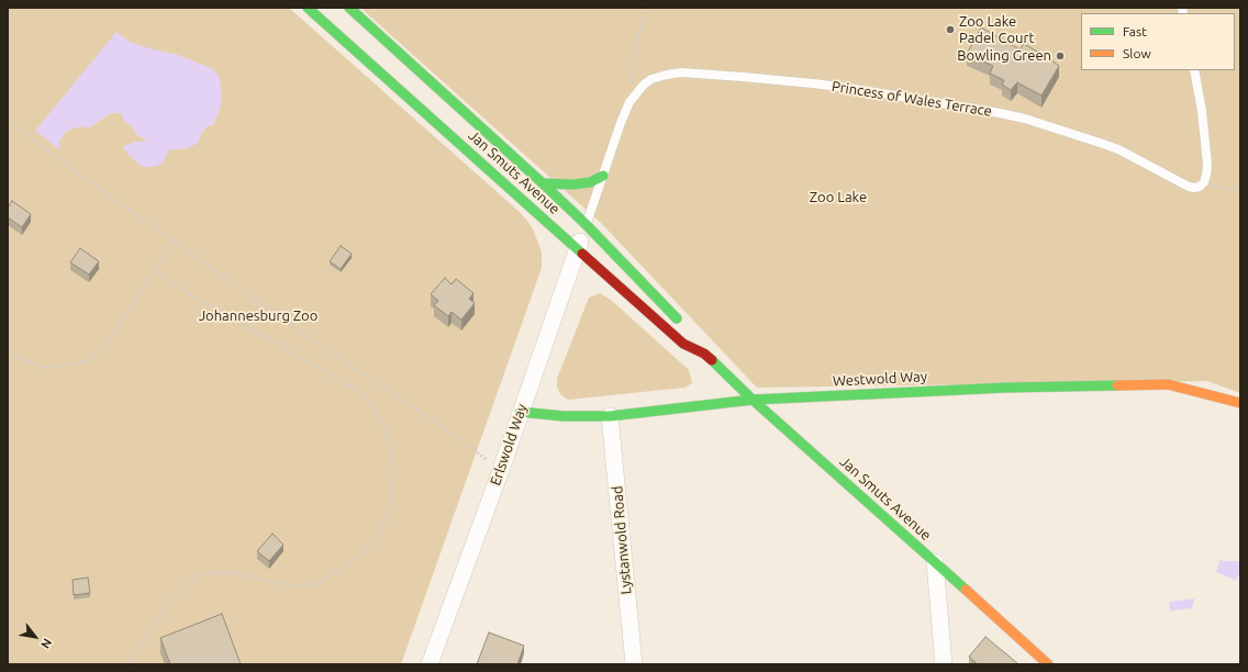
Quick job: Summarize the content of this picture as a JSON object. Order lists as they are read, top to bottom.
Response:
{
  "streets": {
    "main road": ["Jan Smuts Avenue", "Westwold Way"],
    "street": ["Erlswold Way", "Lystanwold Road"],
    "lane": ["Princess of Wales Terrace"]
  },
  "crossings": [
    ["Princess of Wales Terrace", "Jan Smuts Avenue"],
    ["Princess of Wales Terrace", "Erlswold Way"],
    ["Jan Smuts Avenue", "Westwold Way"],
    ["Jan Smuts Avenue", "Erlswold Way"],
    ["Westwold Way", "Erlswold Way"],
    ["Westwold Way", "Lystanwold Road"]
  ],
  "parks": ["Zoo Lake", "Johannesburg Zoo"],
  "places": ["Zoo Lake Padel Court", "Bowling Green"],
  "legend": ["Fast", "Slow"],
  "north": "bottom right"
}
